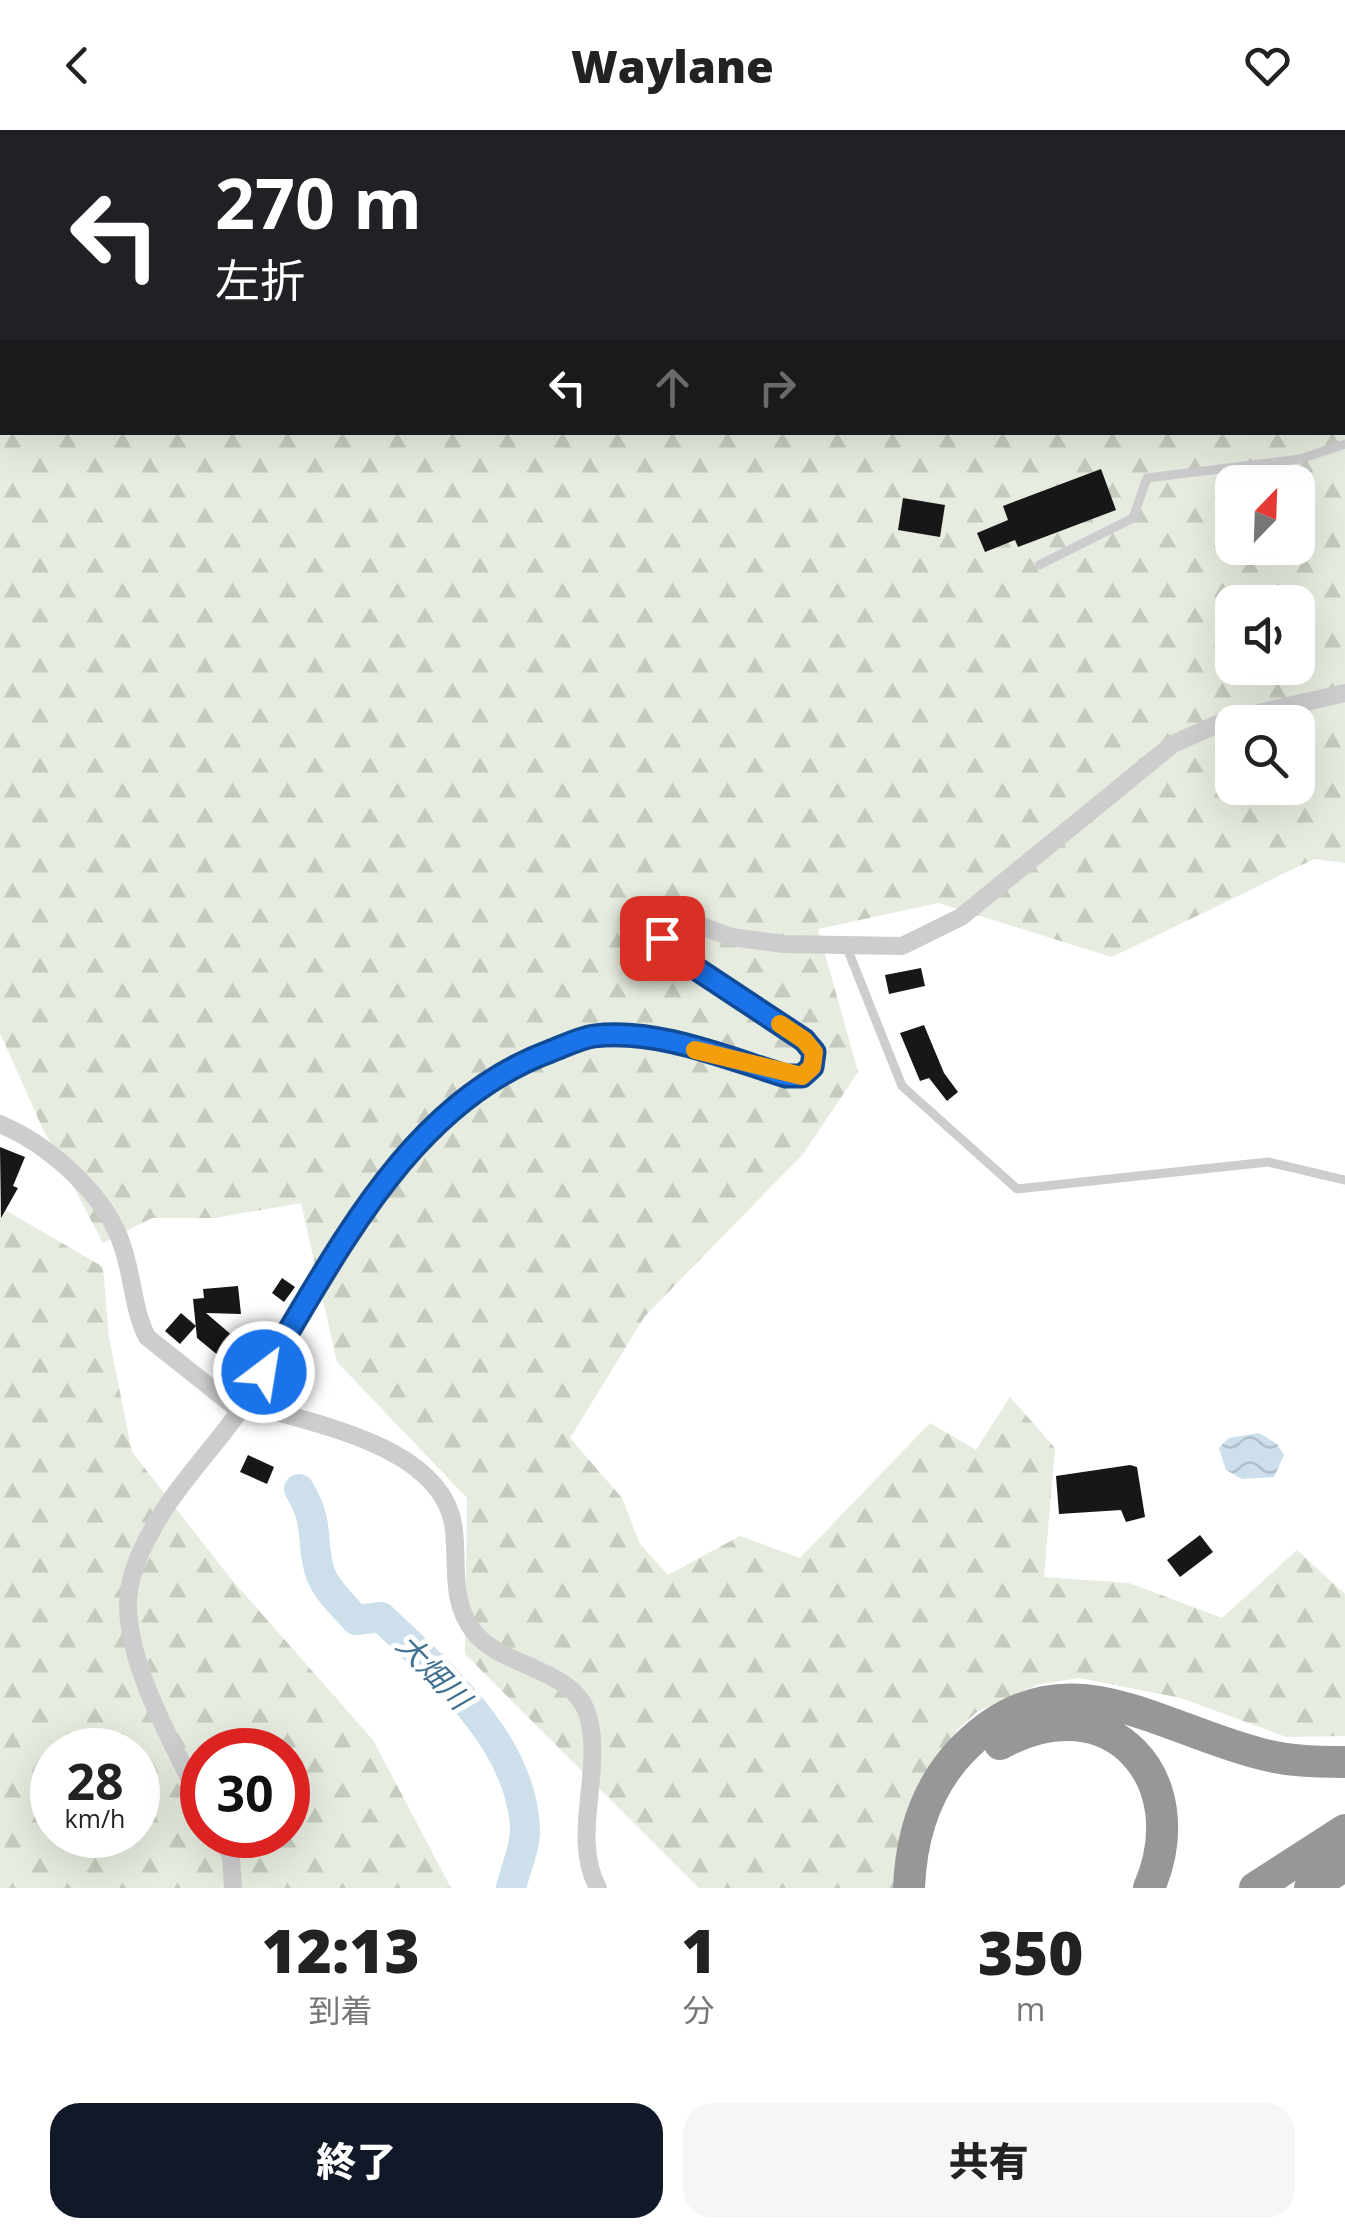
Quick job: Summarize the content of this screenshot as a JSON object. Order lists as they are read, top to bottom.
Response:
{
  "water": ["大畑川"],
  "north": "top right",
  "page": {
    "header": "Waylane",
    "turn": ["270 m", "左折"],
    "speed": "28 km/h",
    "limit": "30",
    "eta": [
      "12:13",
      "到着",
      "1",
      "分",
      "350",
      "m"
    ],
    "buttons": ["終了", "共有"]
  }
}
